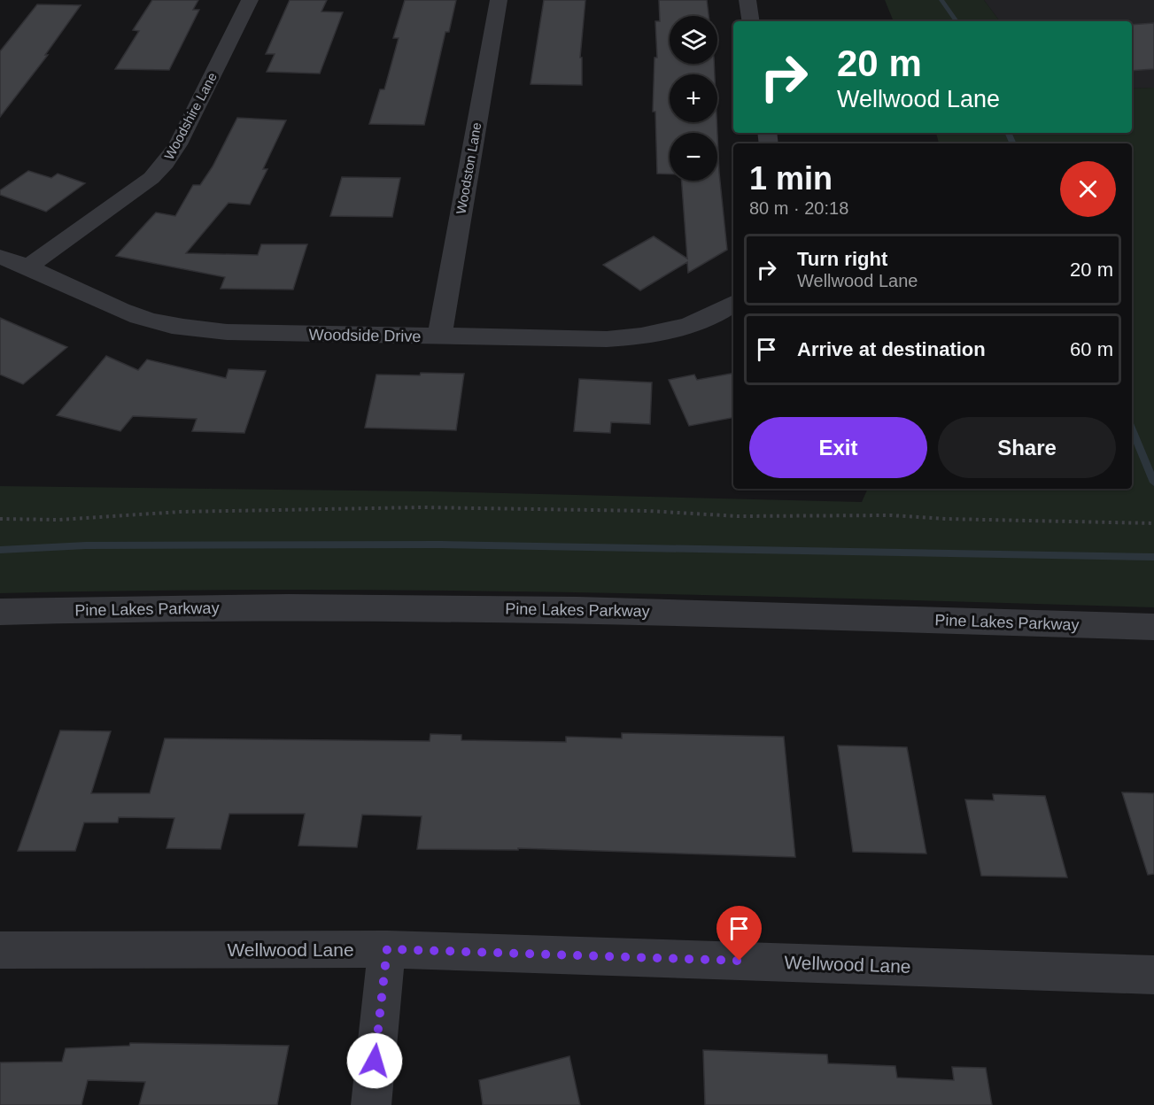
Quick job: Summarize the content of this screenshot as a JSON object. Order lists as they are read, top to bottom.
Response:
{
  "streets": {
    "street": [
      "Woodshire Lane",
      "Woodston Lane",
      "Woodside Drive",
      "Pine Lakes Parkway",
      "Wellwood Lane"
    ]
  },
  "crossings": [
    ["Woodshire Lane", "Woodside Drive"],
    ["Woodston Lane", "Woodside Drive"]
  ],
  "page": {
    "map_buttons": ["+", "−"],
    "turn": ["20 m", "Wellwood Lane"],
    "heading": ["1 min", "80 m · 20:18"],
    "list": [
      {
        "name": "Turn right",
        "note": "Wellwood Lane",
        "value": "20 m"
      },
      {
        "name": "Arrive at destination",
        "value": "60 m"
      }
    ],
    "buttons": ["Exit", "Share"]
  }
}
